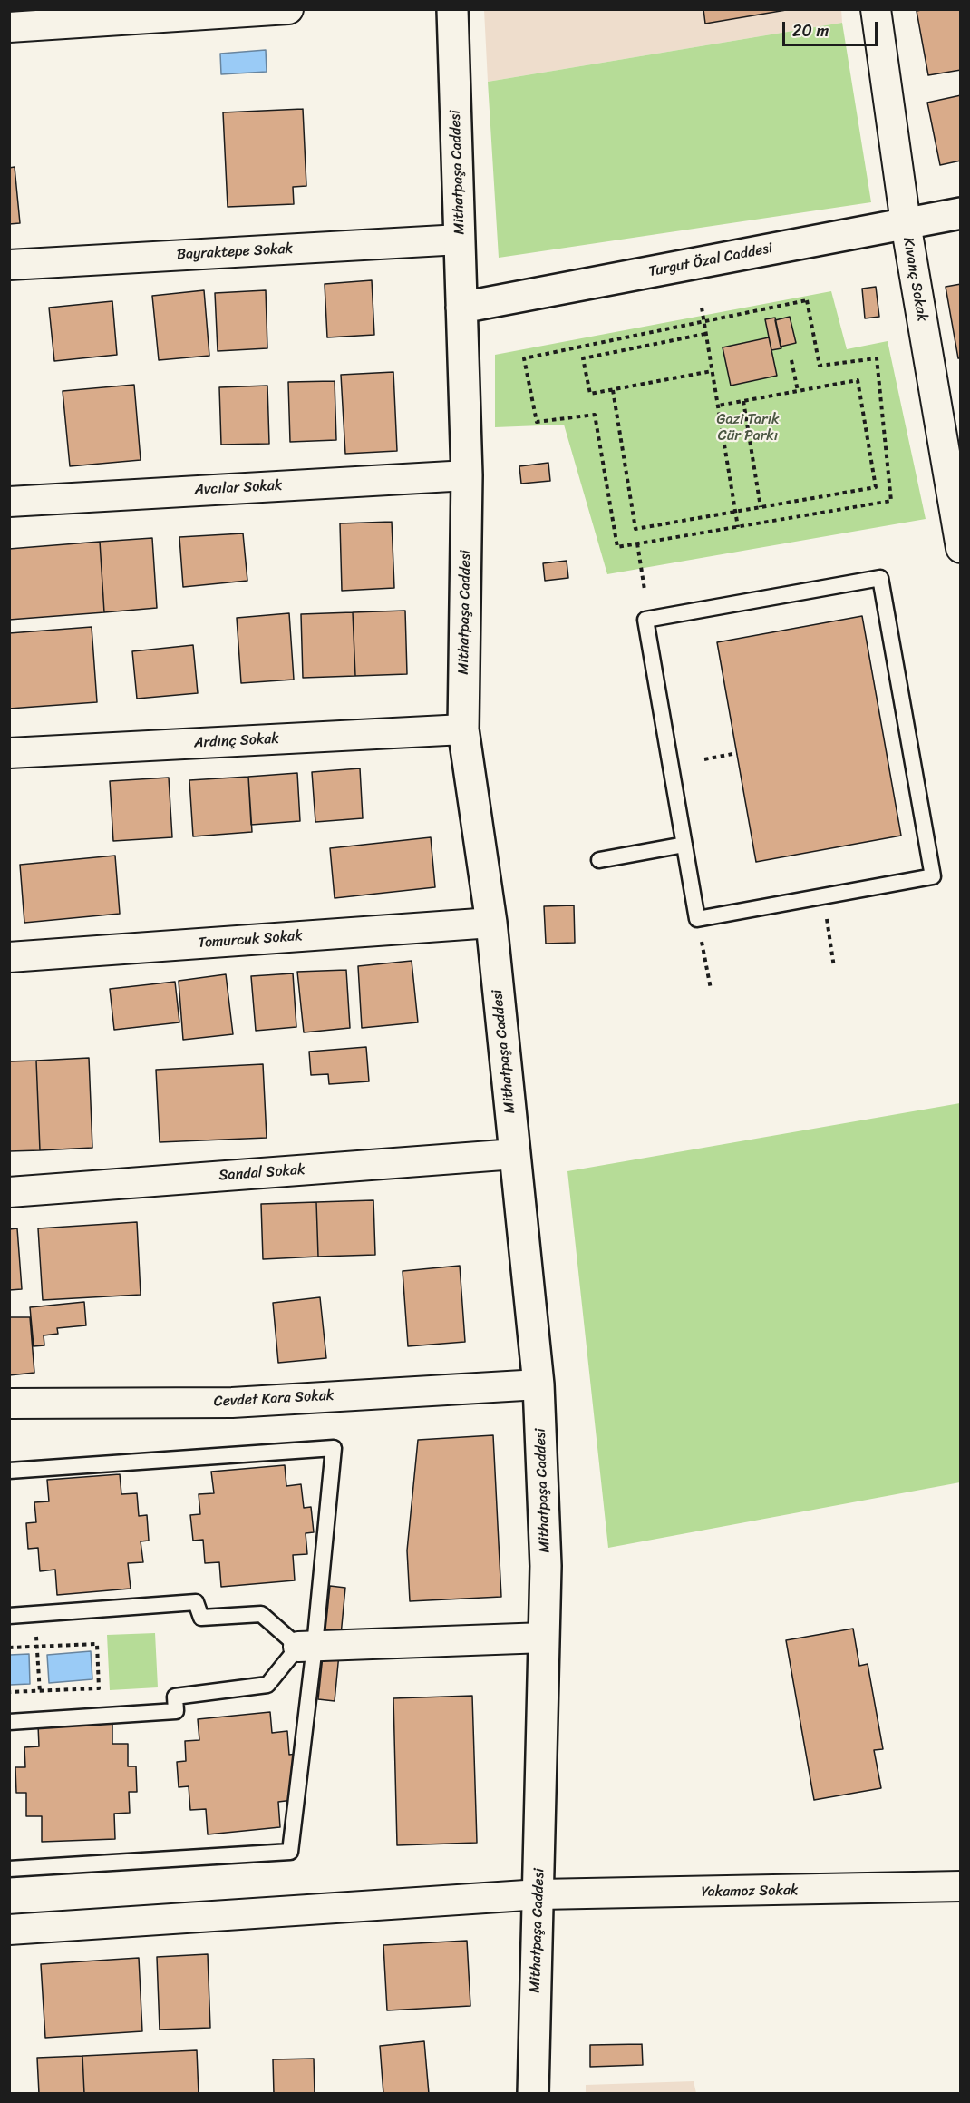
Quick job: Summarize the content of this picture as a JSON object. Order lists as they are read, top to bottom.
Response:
{
  "streets": {
    "street": [
      "Mithatpaşa Caddesi",
      "Bayraktepe Sokak",
      "Turgut Özal Caddesi",
      "Kıvanç Sokak",
      "Avcılar Sokak",
      "Ardınç Sokak",
      "Tomurcuk Sokak",
      "Sandal Sokak",
      "Cevdet Kara Sokak",
      "Yakamoz Sokak"
    ]
  },
  "crossings": [
    ["Mithatpaşa Caddesi", "Bayraktepe Sokak"],
    ["Mithatpaşa Caddesi", "Turgut Özal Caddesi"],
    ["Mithatpaşa Caddesi", "Avcılar Sokak"],
    ["Mithatpaşa Caddesi", "Ardınç Sokak"],
    ["Mithatpaşa Caddesi", "Tomurcuk Sokak"],
    ["Mithatpaşa Caddesi", "Sandal Sokak"],
    ["Mithatpaşa Caddesi", "Cevdet Kara Sokak"],
    ["Mithatpaşa Caddesi", "Yakamoz Sokak"],
    ["Turgut Özal Caddesi", "Kıvanç Sokak"]
  ],
  "parks": ["Gazi Tarık Cür Parkı"],
  "scale_bar": "20 m"
}
